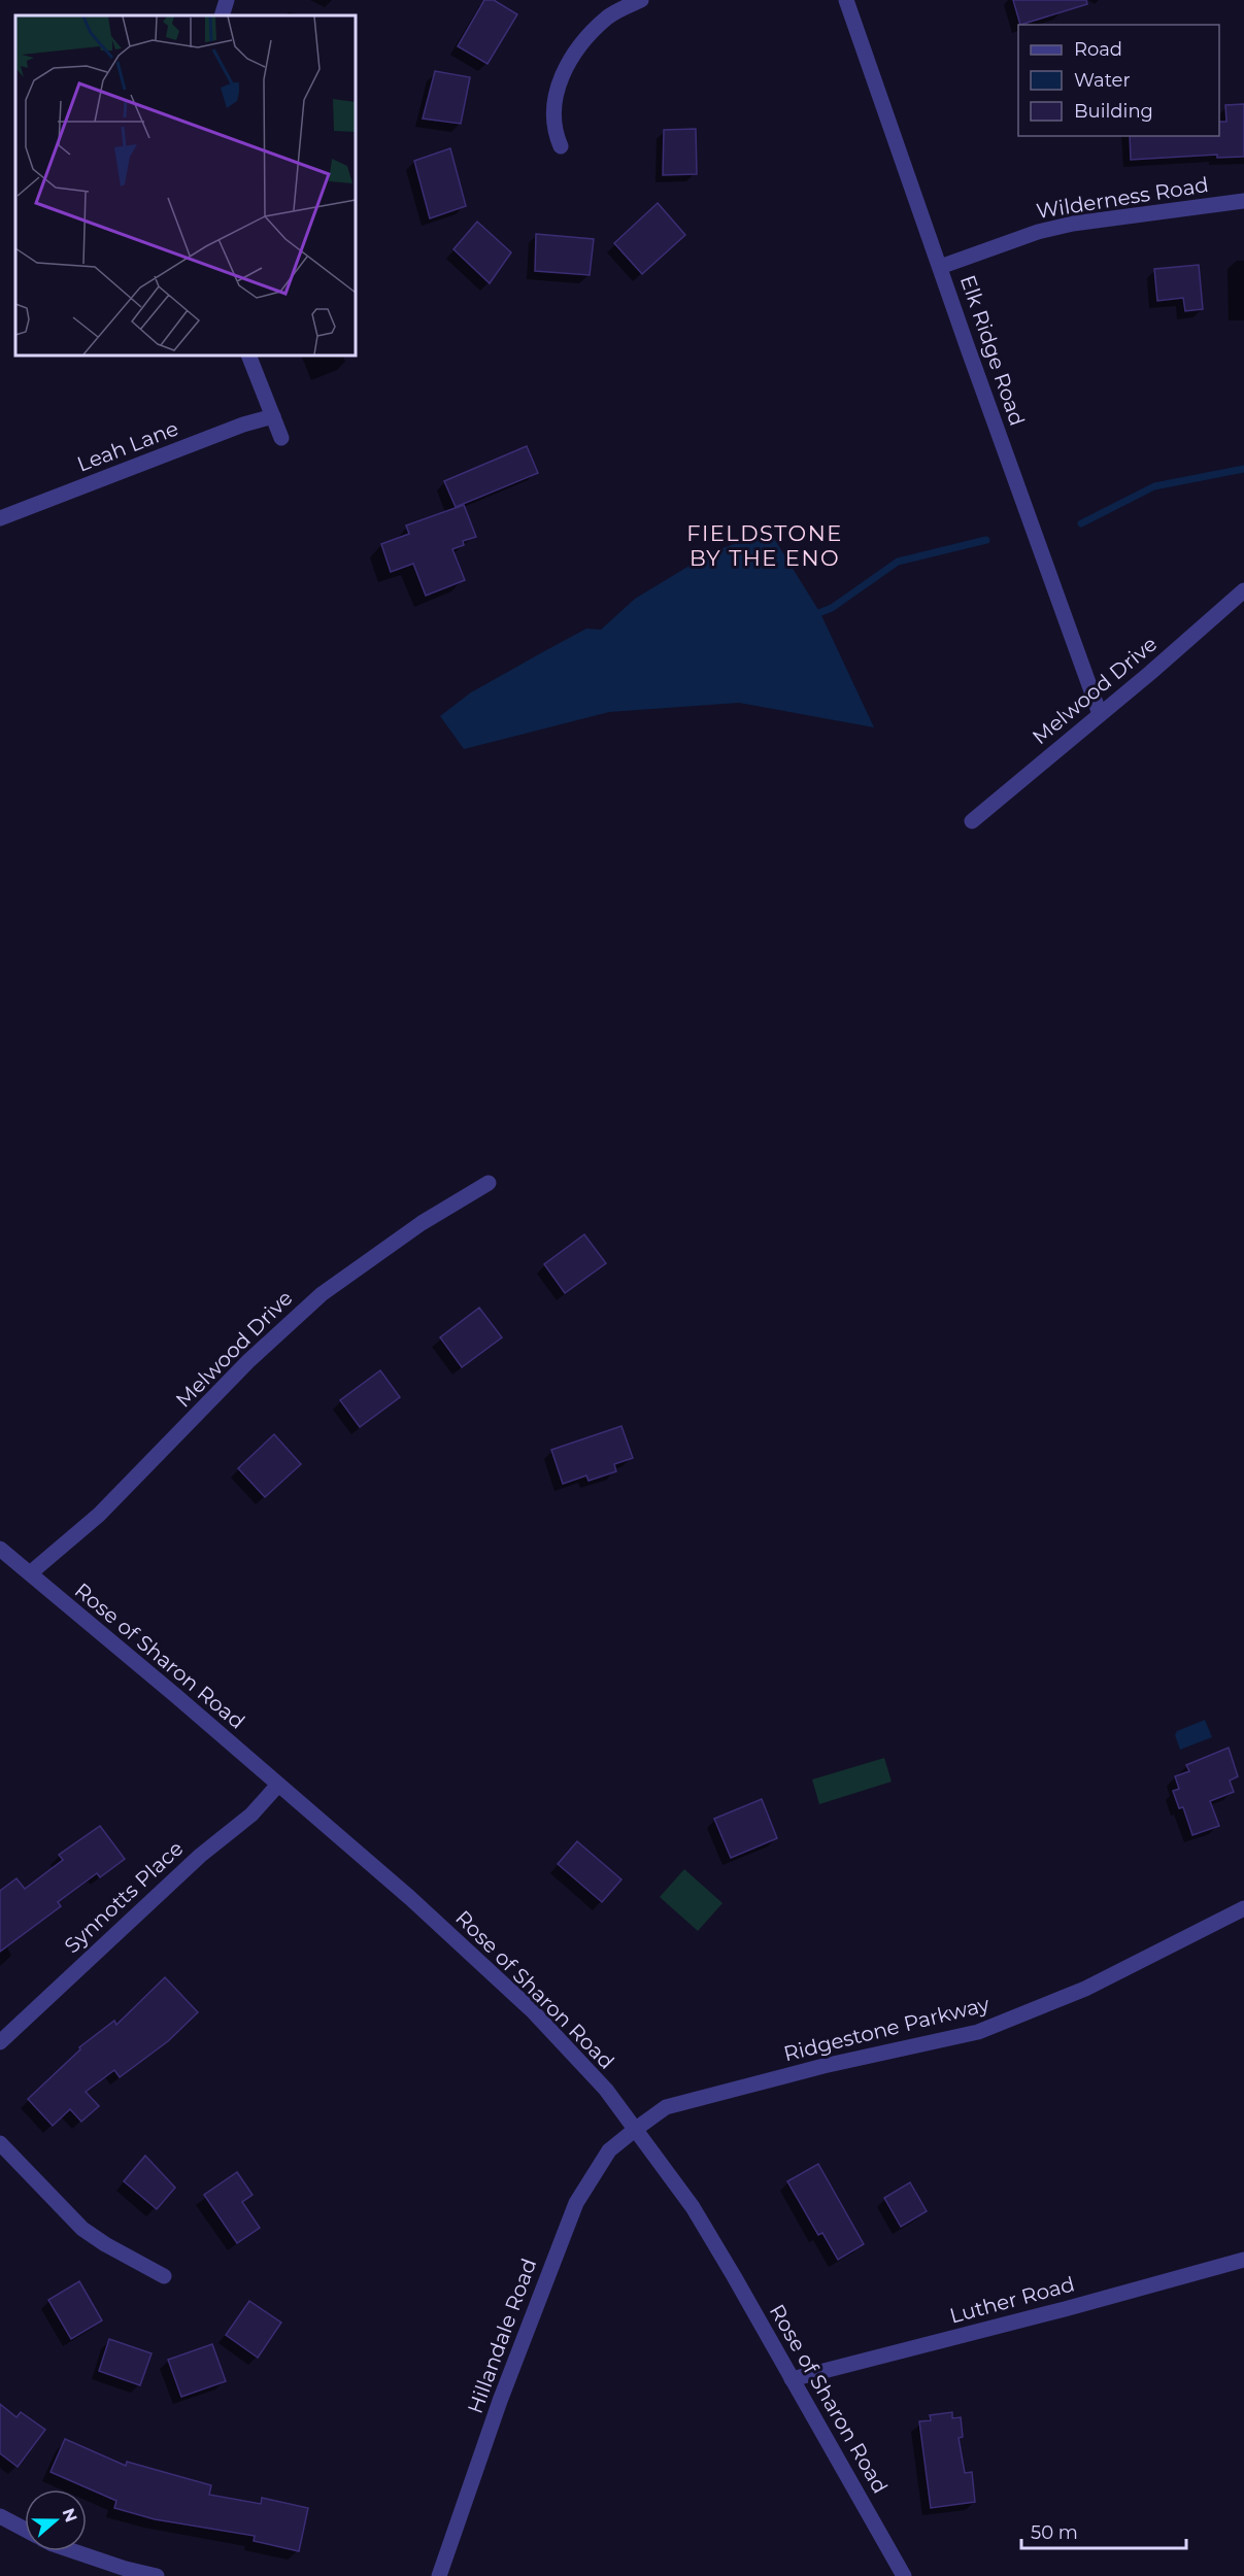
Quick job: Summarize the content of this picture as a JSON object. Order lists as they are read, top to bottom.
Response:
{
  "streets": {
    "street": [
      "Wilderness Road",
      "Elk Ridge Road",
      "Leah Lane",
      "Melwood Drive",
      "Rose of Sharon Road",
      "Synnotts Place",
      "Ridgestone Parkway",
      "Luther Road",
      "Hillandale Road"
    ]
  },
  "crossings": [
    ["Wilderness Road", "Elk Ridge Road"],
    ["Elk Ridge Road", "Melwood Drive"],
    ["Melwood Drive", "Rose of Sharon Road"],
    ["Rose of Sharon Road", "Synnotts Place"],
    ["Rose of Sharon Road", "Ridgestone Parkway"],
    ["Rose of Sharon Road", "Luther Road"],
    ["Rose of Sharon Road", "Hillandale Road"],
    ["Ridgestone Parkway", "Hillandale Road"]
  ],
  "districts": ["FIELDSTONE BY THE ENO"],
  "legend": ["Road", "Water", "Building"],
  "scale_bar": "50 m",
  "north": "right"
}
